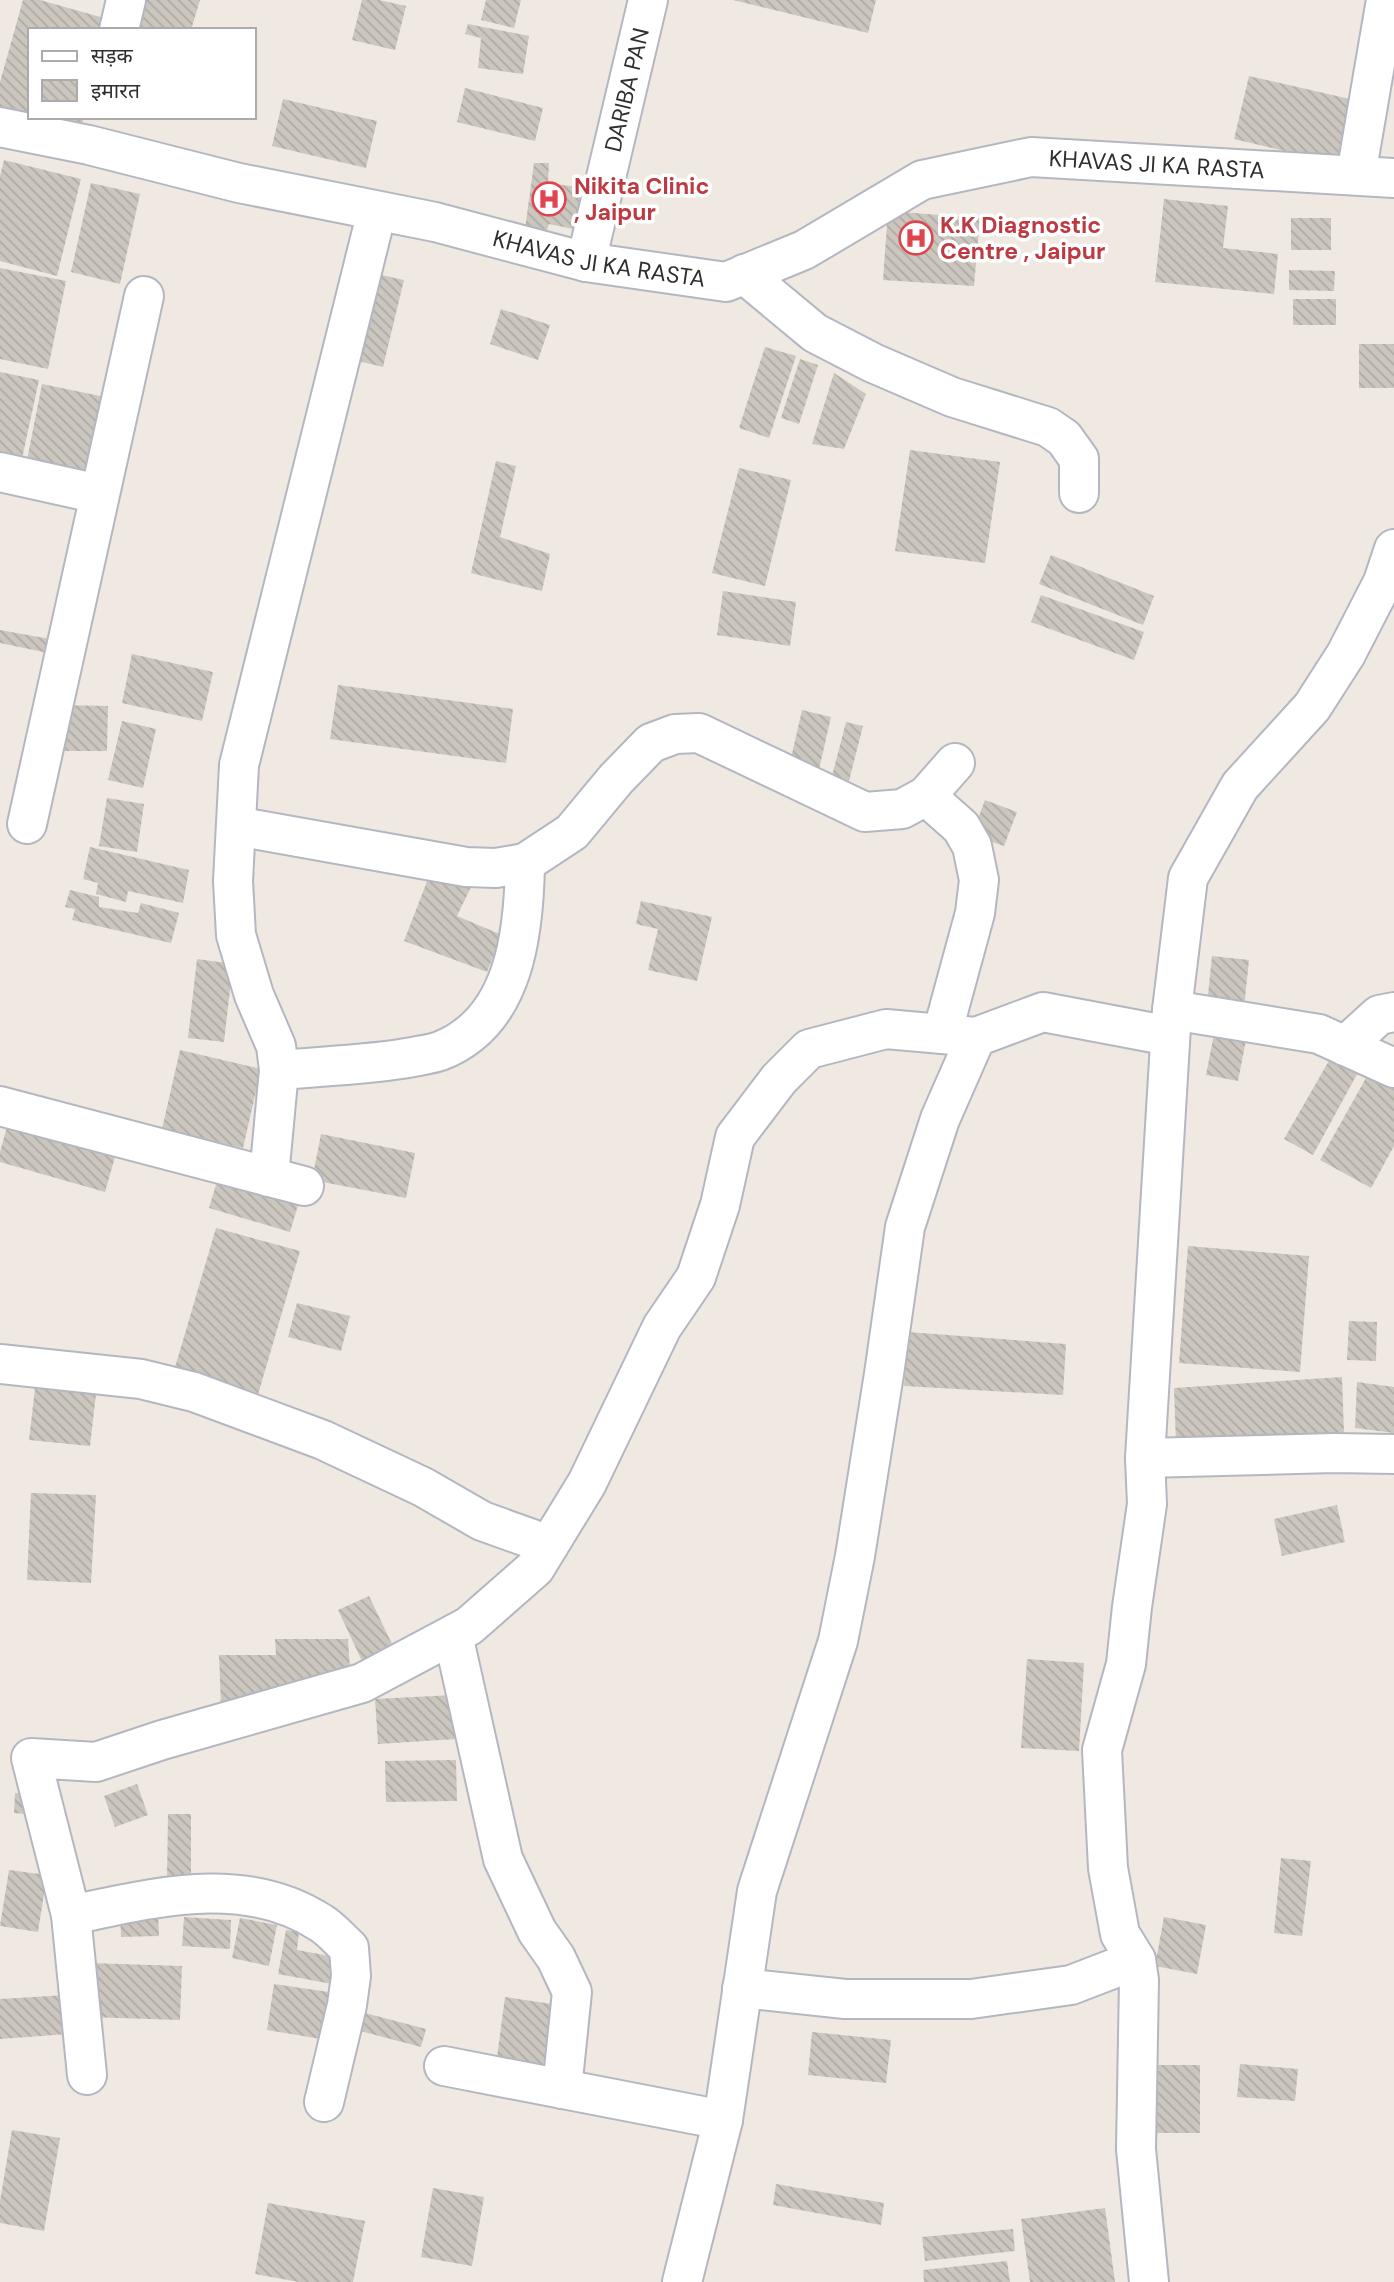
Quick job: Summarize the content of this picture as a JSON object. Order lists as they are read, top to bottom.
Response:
{
  "streets": {
    "street": ["DARIBA PAN", "KHAVAS JI KA RASTA"]
  },
  "crossings": [
    ["DARIBA PAN", "KHAVAS JI KA RASTA"]
  ],
  "places": {
    "hospital": ["Nikita Clinic , Jaipur", "K.K Diagnostic Centre , Jaipur"]
  },
  "legend": ["सड़क", "इमारत"]
}
